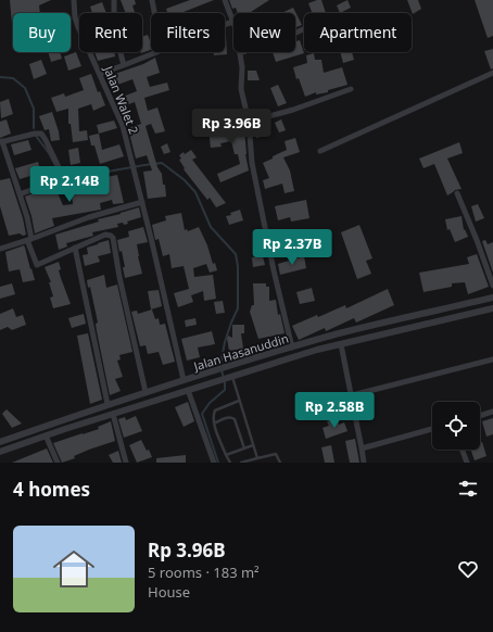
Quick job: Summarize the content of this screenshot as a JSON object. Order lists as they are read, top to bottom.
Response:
{
  "streets": {
    "street": ["Jalan Walet 2", "Jalan Hasanuddin"]
  },
  "crossings": [
    ["Jalan Walet 2", "Jalan Hasanuddin"]
  ],
  "page": {
    "chip": [
      "Buy",
      "Rent",
      "Filters",
      "New",
      "Apartment"
    ],
    "price": [
      "Rp 3.96B",
      "Rp 2.14B",
      "Rp 2.37B",
      "Rp 2.58B"
    ],
    "heading": "4 homes",
    "list": [
      {
        "name": "Rp 3.96B",
        "note": "5 rooms · 183 m² · House"
      }
    ]
  }
}
